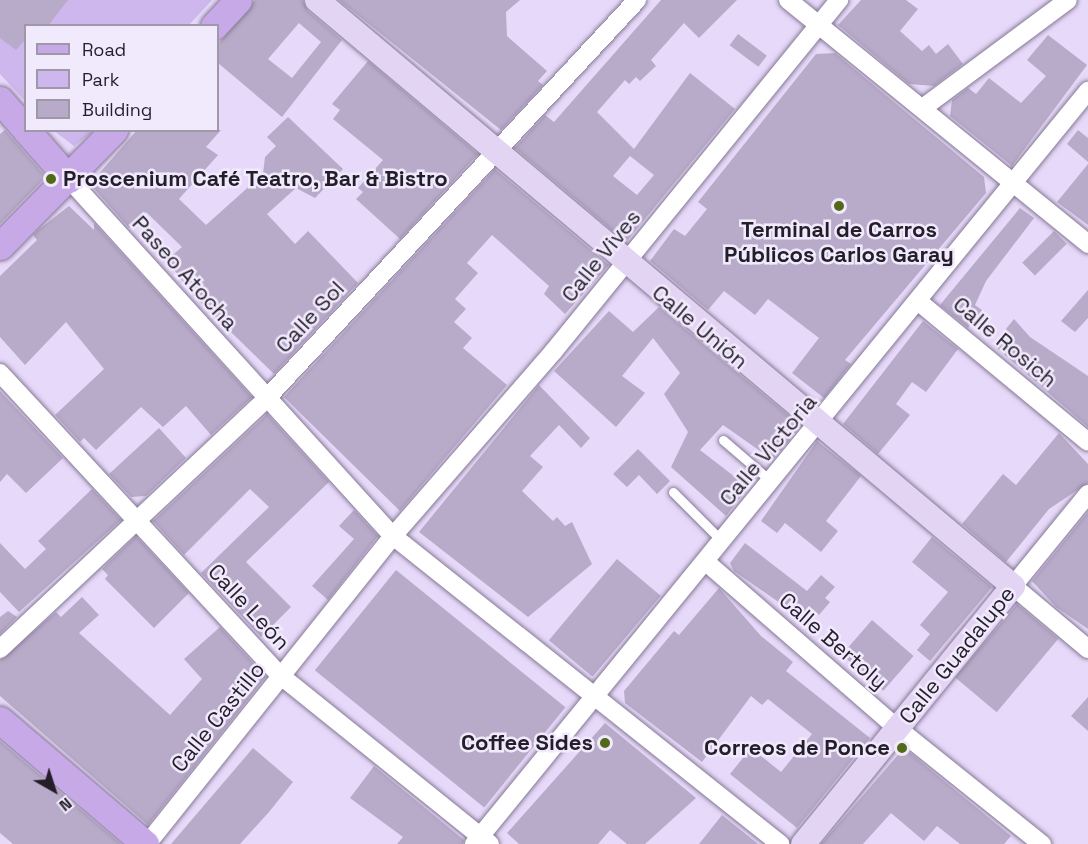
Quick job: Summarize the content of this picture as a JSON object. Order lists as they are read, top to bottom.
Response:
{
  "streets": {
    "street": [
      "Calle Vives",
      "Paseo Atocha",
      "Calle Sol",
      "Calle Unión",
      "Calle Rosich",
      "Calle Victoria",
      "Calle León",
      "Calle Bertoly",
      "Calle Guadalupe",
      "Calle Castillo"
    ]
  },
  "crossings": [
    ["Calle Vives", "Paseo Atocha"],
    ["Calle Vives", "Calle Unión"],
    ["Calle Vives", "Calle Castillo"],
    ["Paseo Atocha", "Calle Sol"],
    ["Paseo Atocha", "Calle Victoria"],
    ["Paseo Atocha", "Calle Castillo"],
    ["Calle Sol", "Calle Unión"],
    ["Calle Sol", "Calle León"],
    ["Calle Unión", "Calle Victoria"],
    ["Calle Unión", "Calle Guadalupe"],
    ["Calle Rosich", "Calle Victoria"],
    ["Calle Victoria", "Calle León"],
    ["Calle Victoria", "Calle Bertoly"],
    ["Calle León", "Calle Castillo"],
    ["Calle Bertoly", "Calle Guadalupe"]
  ],
  "places": [
    "Proscenium Café Teatro, Bar & Bistro",
    "Terminal de Carros Públicos Carlos Garay",
    "Coffee Sides",
    "Correos de Ponce"
  ],
  "legend": ["Road", "Park", "Building"],
  "north": "bottom right"
}
